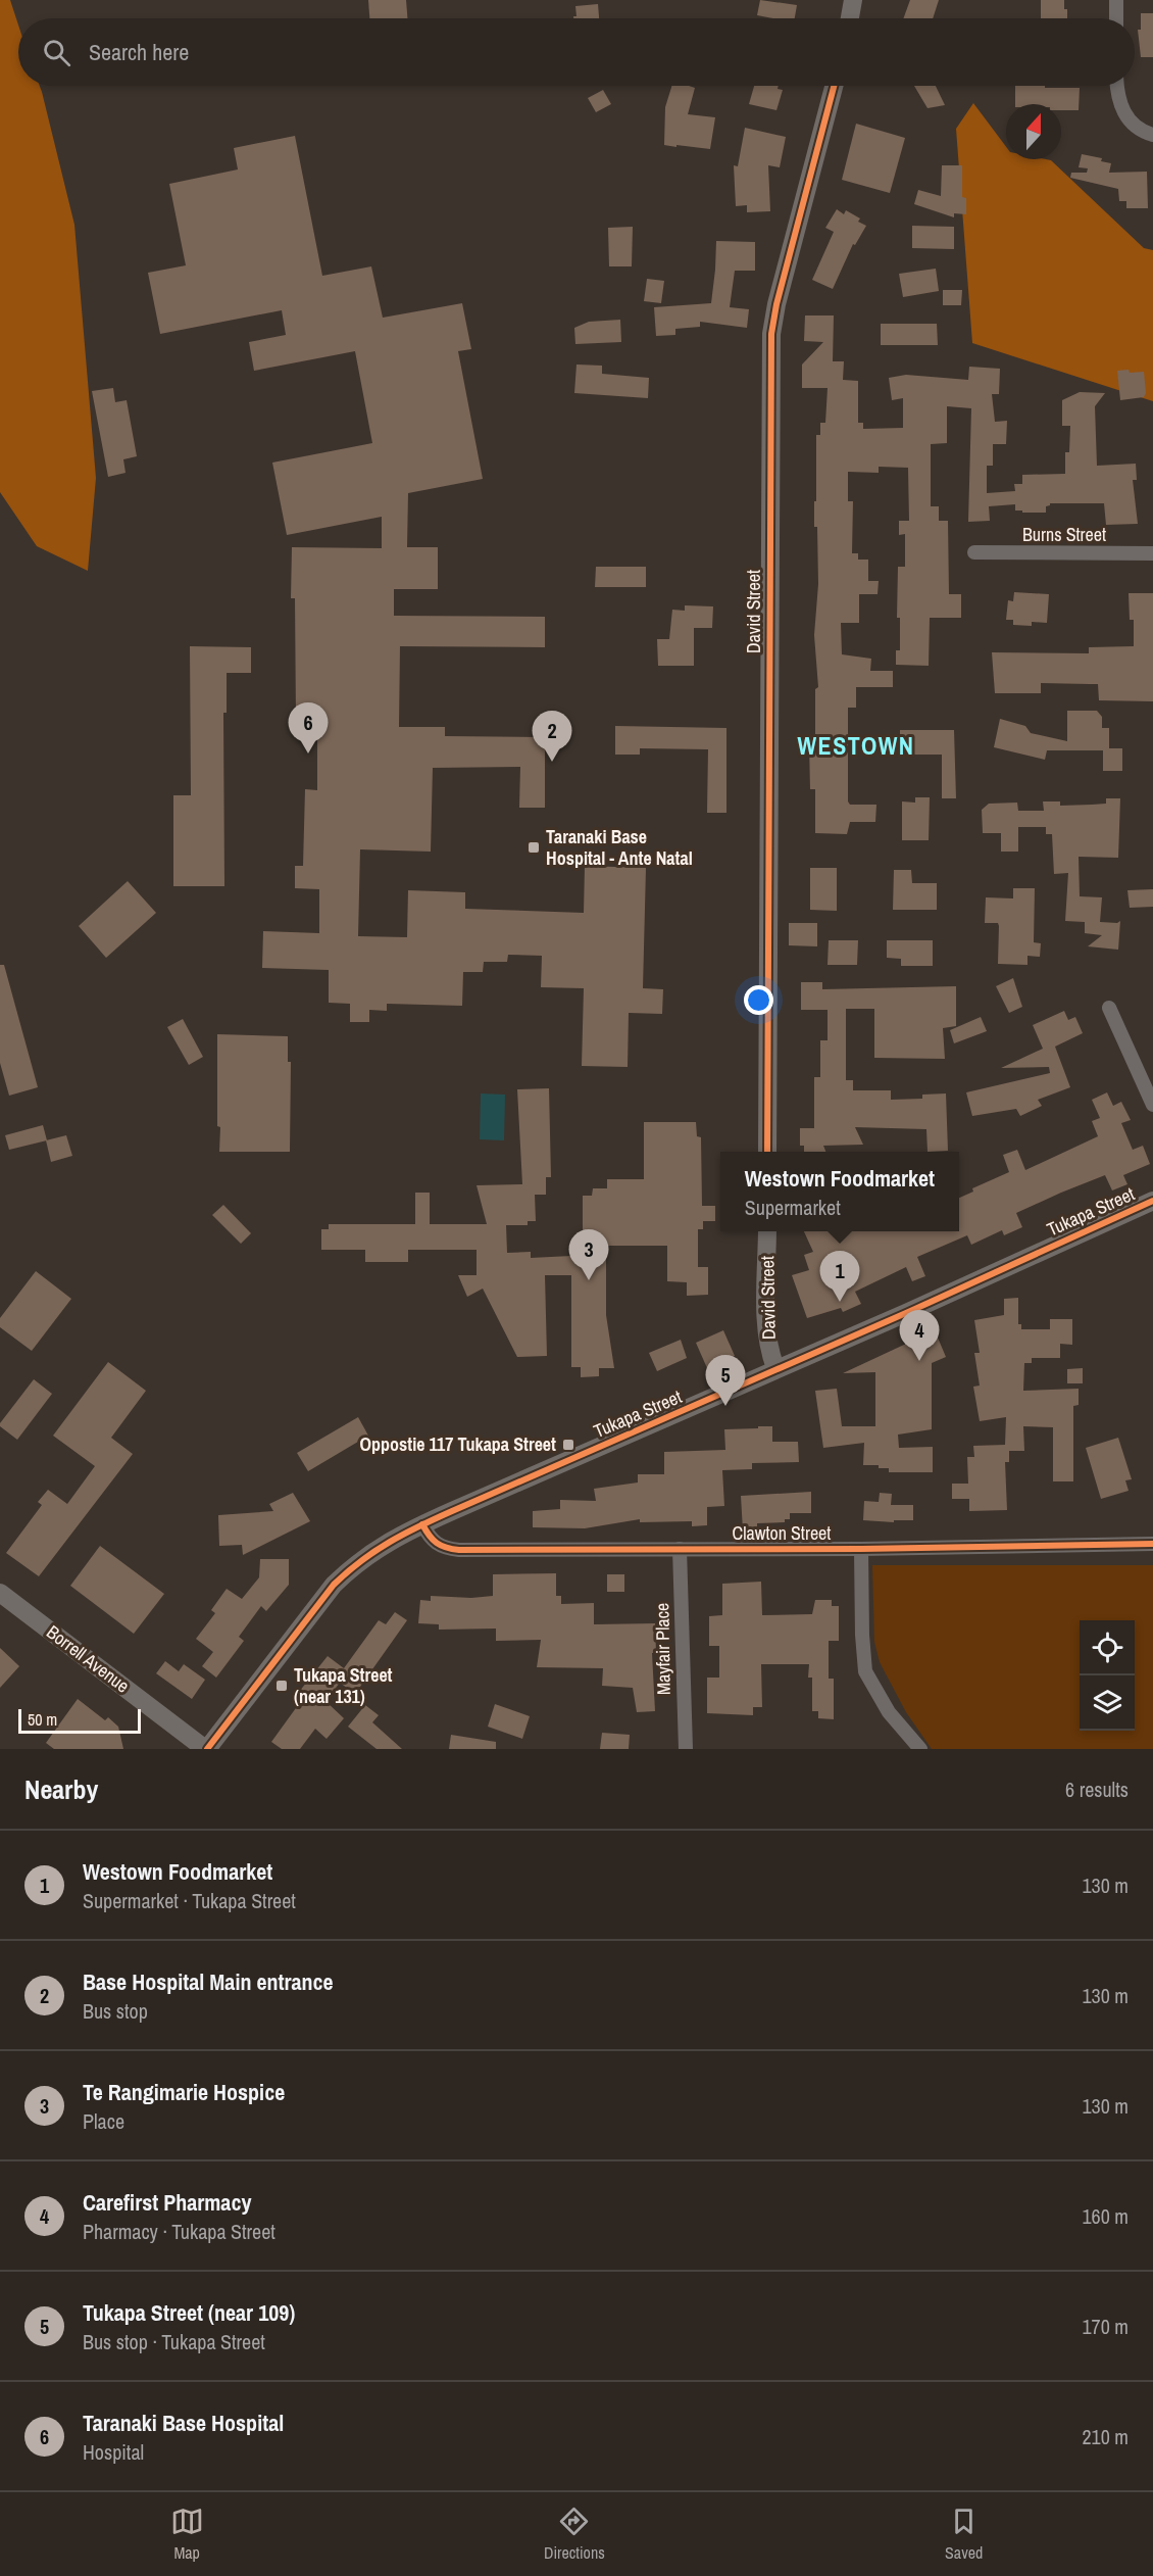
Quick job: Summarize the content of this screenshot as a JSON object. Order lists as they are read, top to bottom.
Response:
{
  "streets": {
    "street": [
      "Burns Street",
      "David Street",
      "Tukapa Street",
      "Clawton Street",
      "Mayfair Place",
      "Borrell Avenue"
    ]
  },
  "crossings": [
    ["David Street", "Tukapa Street"],
    ["Tukapa Street", "Clawton Street"],
    ["Tukapa Street", "Borrell Avenue"],
    ["Clawton Street", "Mayfair Place"]
  ],
  "districts": ["WESTOWN"],
  "places": {
    "transit": ["Taranaki Base Hospital - Ante Natal", "Oppostie 117 Tukapa Street", "Tukapa Street (near 131)"]
  },
  "scale_bar": "50 m",
  "north": "top",
  "page": {
    "search": "Search here",
    "pins": [
      "6",
      "2",
      "3",
      "1",
      "4",
      "5"
    ],
    "popup": ["Westown Foodmarket", "Supermarket"],
    "scale": "50 m",
    "heading": ["Nearby", "6 results"],
    "list": [
      {
        "mark": "1",
        "name": "Westown Foodmarket",
        "note": "Supermarket · Tukapa Street",
        "value": "130 m"
      },
      {
        "mark": "2",
        "name": "Base Hospital Main entrance",
        "note": "Bus stop",
        "value": "130 m"
      },
      {
        "mark": "3",
        "name": "Te Rangimarie Hospice",
        "note": "Place",
        "value": "130 m"
      },
      {
        "mark": "4",
        "name": "Carefirst Pharmacy",
        "note": "Pharmacy · Tukapa Street",
        "value": "160 m"
      },
      {
        "mark": "5",
        "name": "Tukapa Street (near 109)",
        "note": "Bus stop · Tukapa Street",
        "value": "170 m"
      },
      {
        "mark": "6",
        "name": "Taranaki Base Hospital",
        "note": "Hospital",
        "value": "210 m"
      }
    ],
    "nav": ["Map", "Directions", "Saved"]
  }
}
